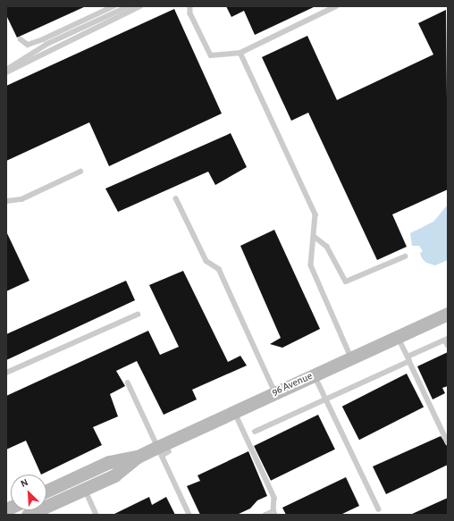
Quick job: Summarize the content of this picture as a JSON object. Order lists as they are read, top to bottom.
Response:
{
  "streets": {
    "main road": ["96 Avenue"]
  },
  "north": "top left"
}
